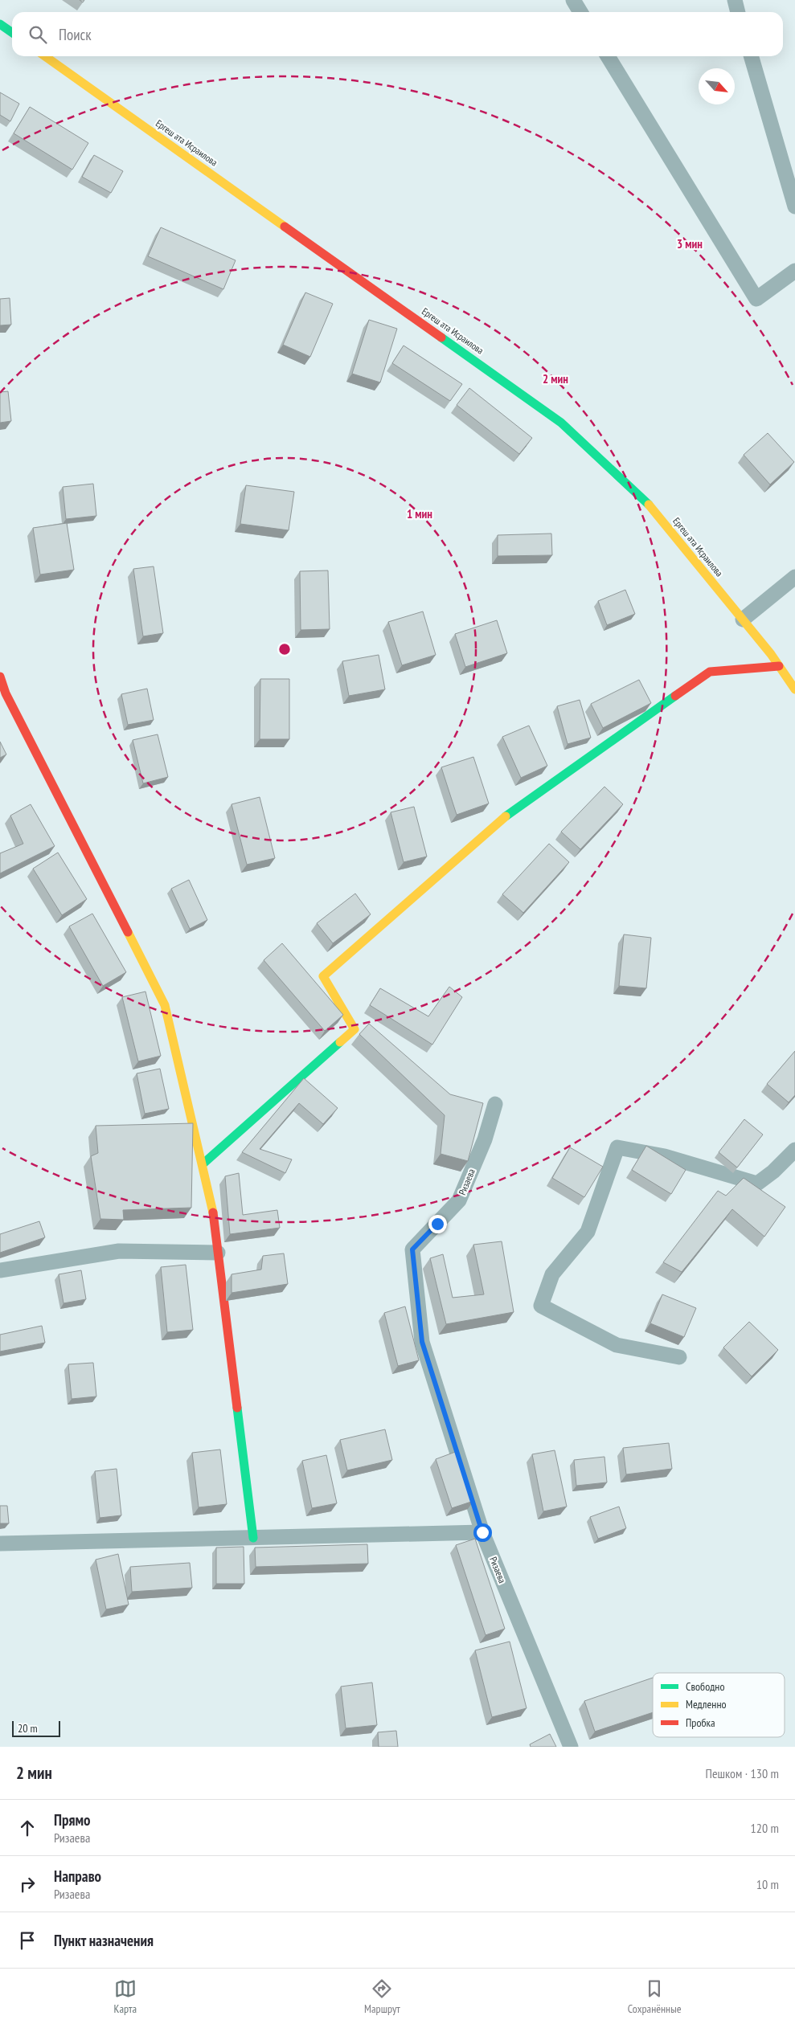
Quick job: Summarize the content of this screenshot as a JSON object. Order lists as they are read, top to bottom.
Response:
{
  "streets": {
    "street": ["Ергеш ата Исраилова", "Ризаева"]
  },
  "legend": ["Свободно", "Медленно", "Пробка"],
  "scale_bar": "20 m",
  "north": "bottom right",
  "page": {
    "search": "Поиск",
    "scale": "20 m",
    "heading": ["2 мин", "Пешком · 130 m"],
    "list": [
      ["Прямо", "Ризаева", "120 m"],
      ["Направо", "Ризаева", "10 m"],
      "Пункт назначения"
    ],
    "nav": ["Карта", "Маршрут", "Сохранённые"]
  },
  "rings": ["3 мин", "2 мин", "1 мин"]
}
